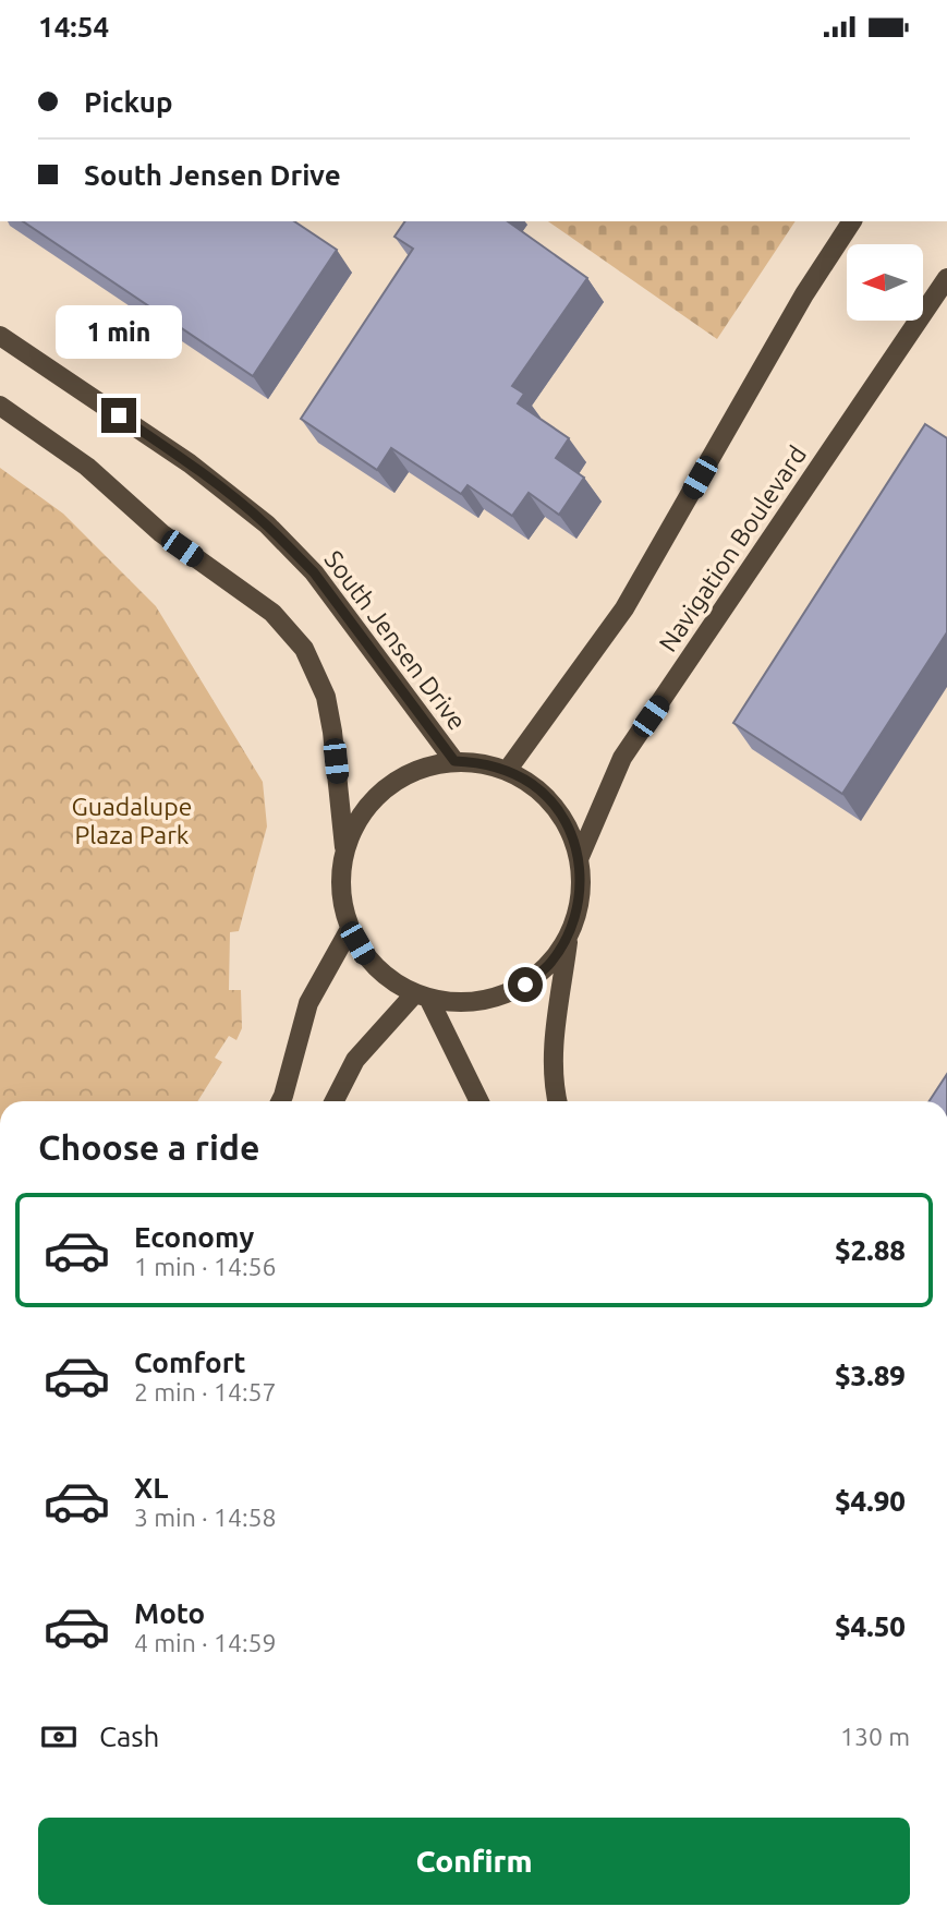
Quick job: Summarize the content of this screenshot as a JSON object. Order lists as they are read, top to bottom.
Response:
{
  "streets": {
    "main road": ["Navigation Boulevard", "South Jensen Drive"]
  },
  "crossings": [
    ["Navigation Boulevard", "South Jensen Drive"]
  ],
  "parks": ["Guadalupe Plaza Park"],
  "north": "left",
  "page": {
    "status": "14:54",
    "banner": ["Pickup", "South Jensen Drive"],
    "bubble": "1 min",
    "heading": "Choose a ride",
    "list": [
      {
        "name": "Economy",
        "note": "1 min · 14:56",
        "value": "$2.88"
      },
      {
        "name": "Comfort",
        "note": "2 min · 14:57",
        "value": "$3.89"
      },
      {
        "name": "XL",
        "note": "3 min · 14:58",
        "value": "$4.90"
      },
      {
        "name": "Moto",
        "note": "4 min · 14:59",
        "value": "$4.50"
      }
    ],
    "pay": ["Cash", "130 m"],
    "buttons": "Confirm"
  }
}
